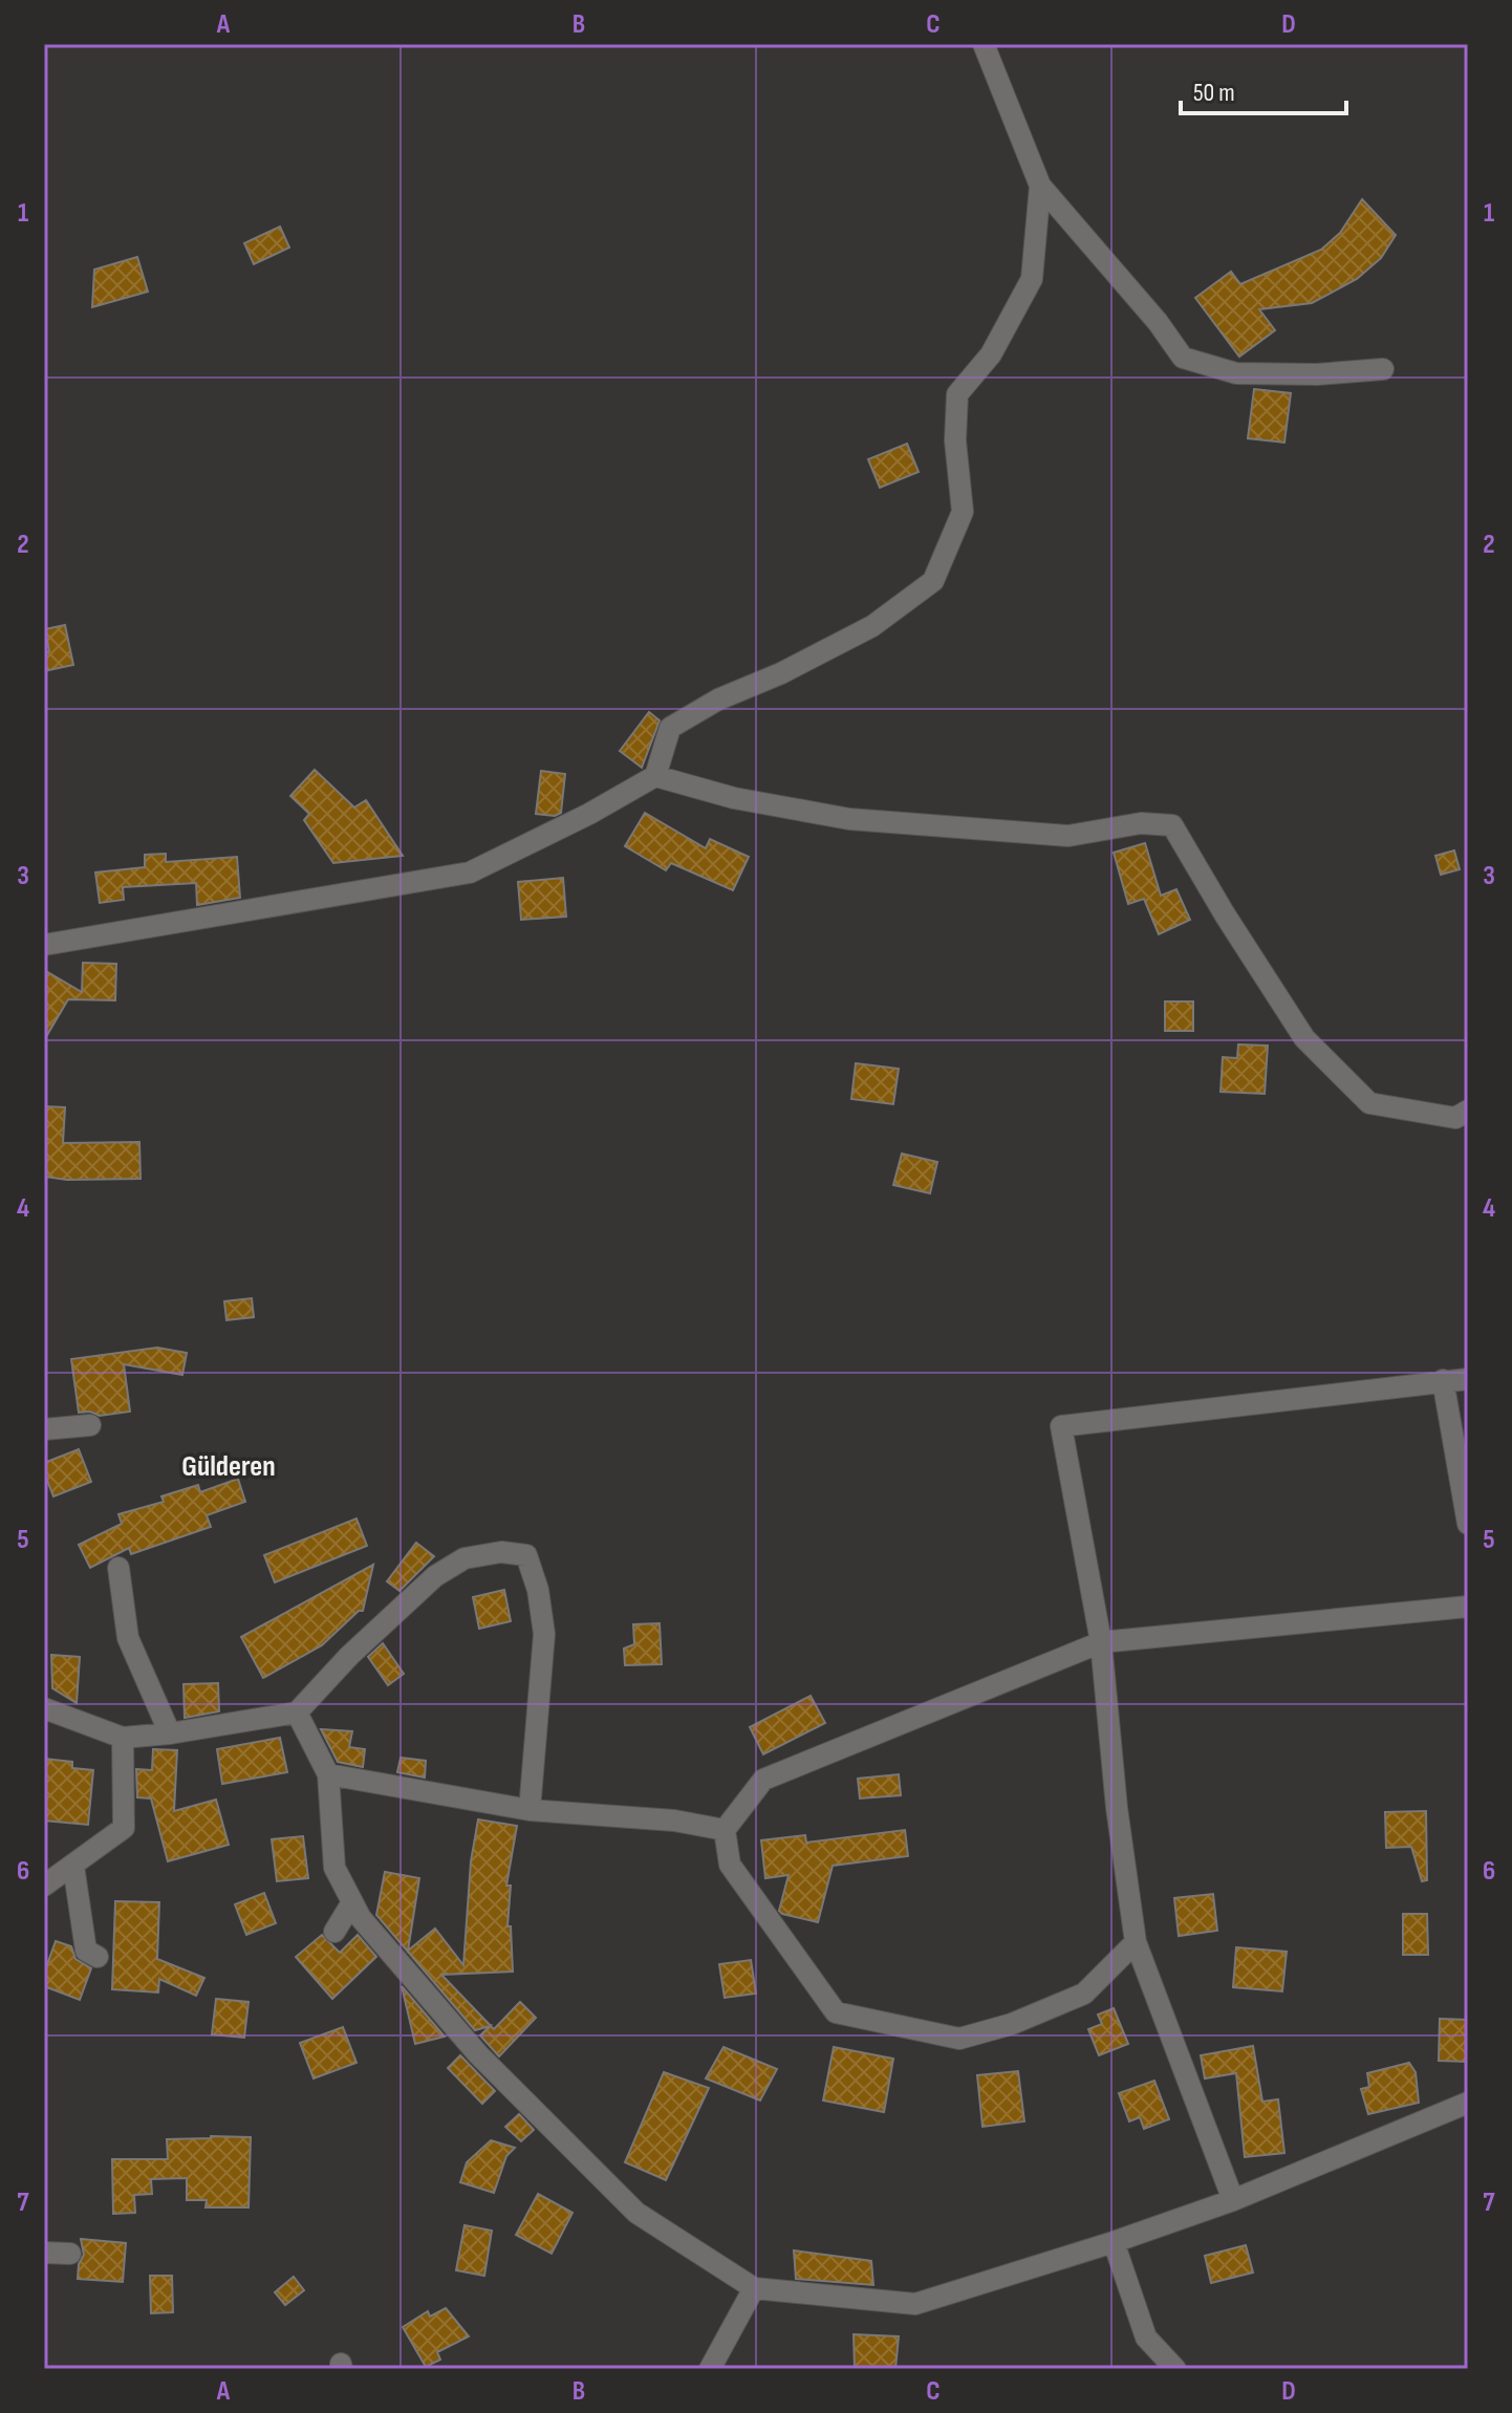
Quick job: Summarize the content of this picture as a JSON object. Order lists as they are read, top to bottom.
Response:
{
  "districts": ["Gülderen"],
  "scale_bar": "50 m",
  "grid": {
    "columns": [
      "A",
      "B",
      "C",
      "D"
    ],
    "rows": [
      "1",
      "2",
      "3",
      "4",
      "5",
      "6",
      "7"
    ]
  }
}
